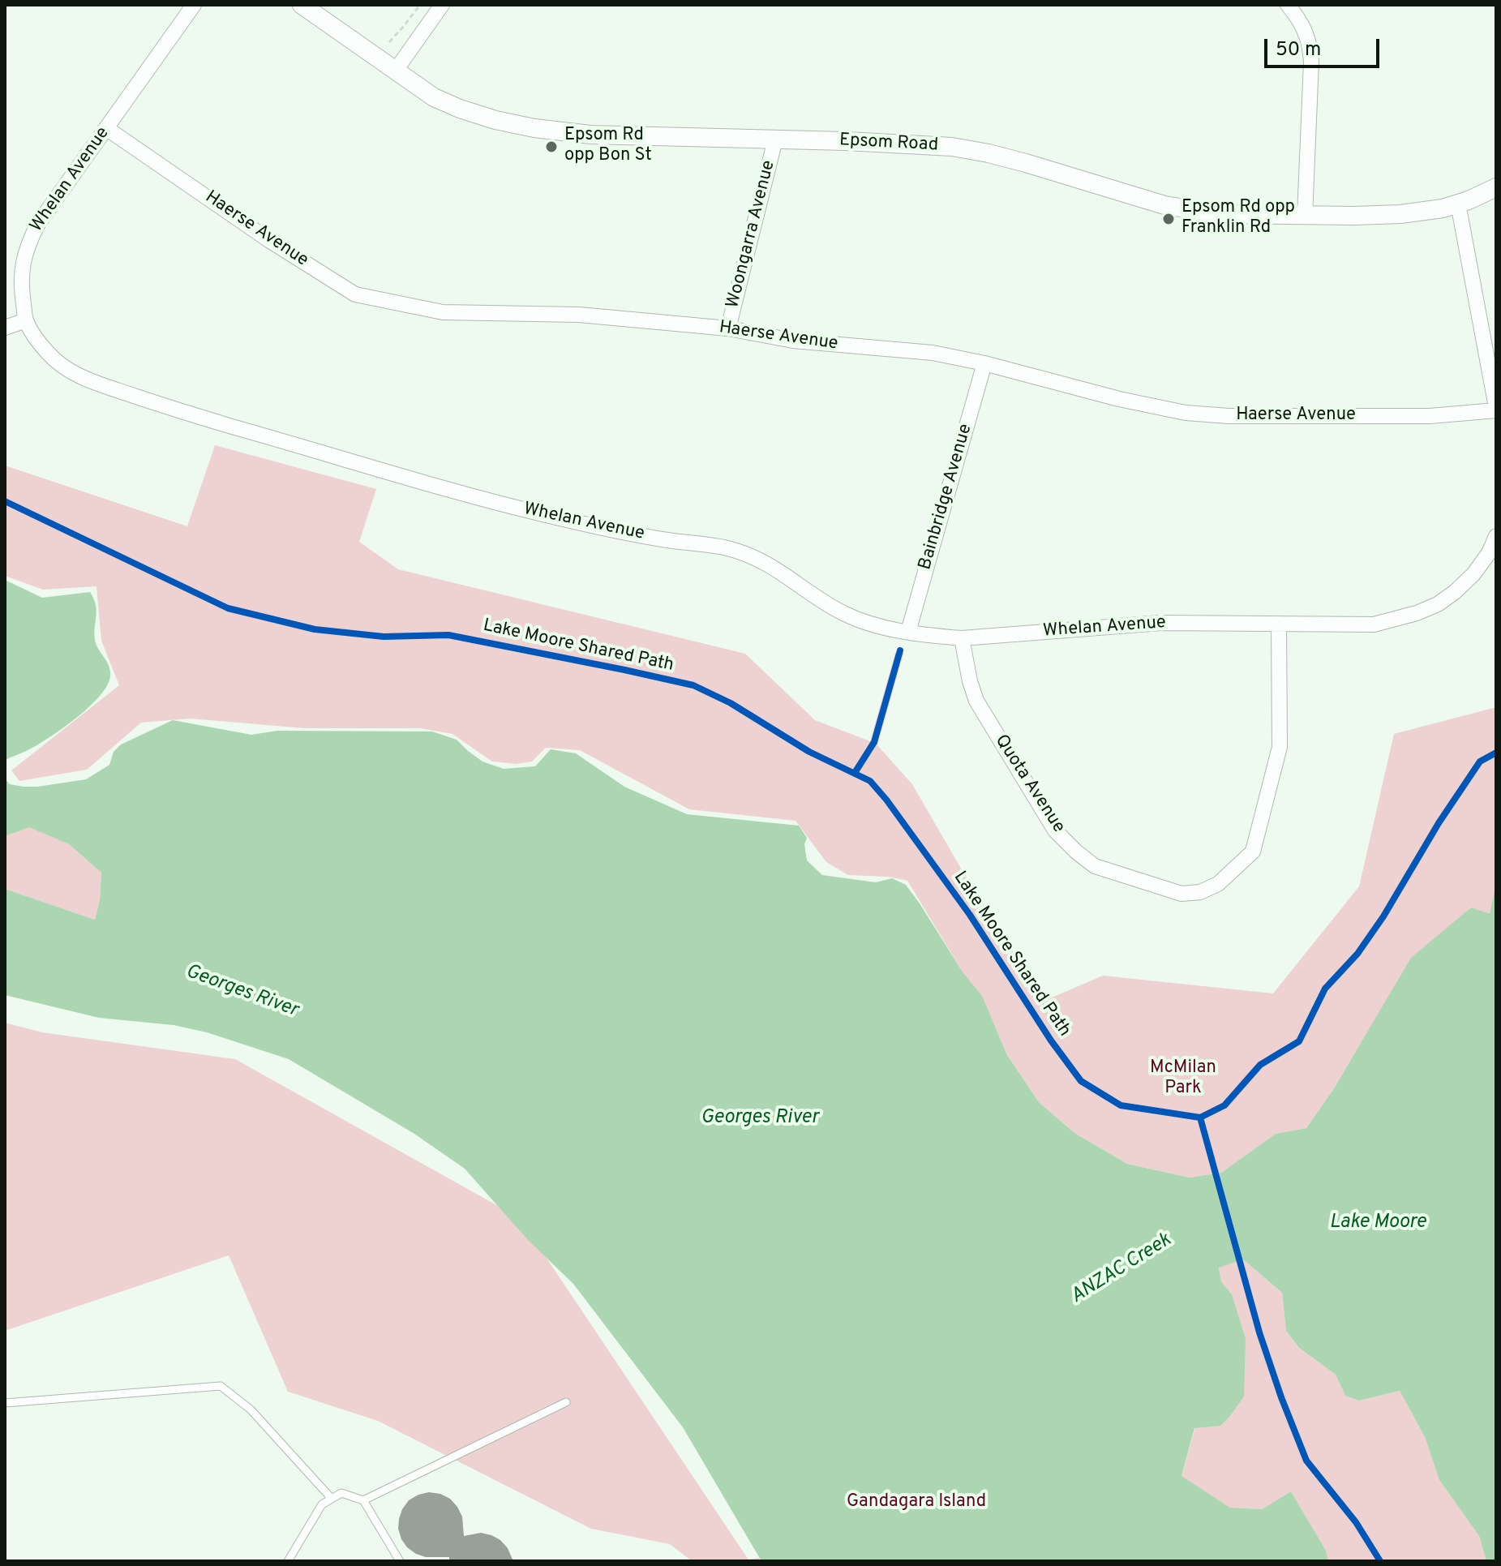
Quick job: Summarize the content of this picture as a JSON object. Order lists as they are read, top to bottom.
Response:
{
  "streets": {
    "street": [
      "Epsom Road",
      "Whelan Avenue",
      "Haerse Avenue",
      "Woongarra Avenue",
      "Bainbridge Avenue",
      "Quota Avenue"
    ],
    "cycle path": ["Lake Moore Shared Path"]
  },
  "crossings": [
    ["Epsom Road", "Woongarra Avenue"],
    ["Whelan Avenue", "Haerse Avenue"],
    ["Whelan Avenue", "Bainbridge Avenue"],
    ["Whelan Avenue", "Quota Avenue"],
    ["Haerse Avenue", "Woongarra Avenue"],
    ["Haerse Avenue", "Bainbridge Avenue"]
  ],
  "water": ["Georges River", "Lake Moore", "ANZAC Creek"],
  "parks": ["McMilan Park", "Gandagara Island"],
  "places": ["Epsom Rd opp Bon St", "Epsom Rd opp Franklin Rd"],
  "scale_bar": "50 m"
}
